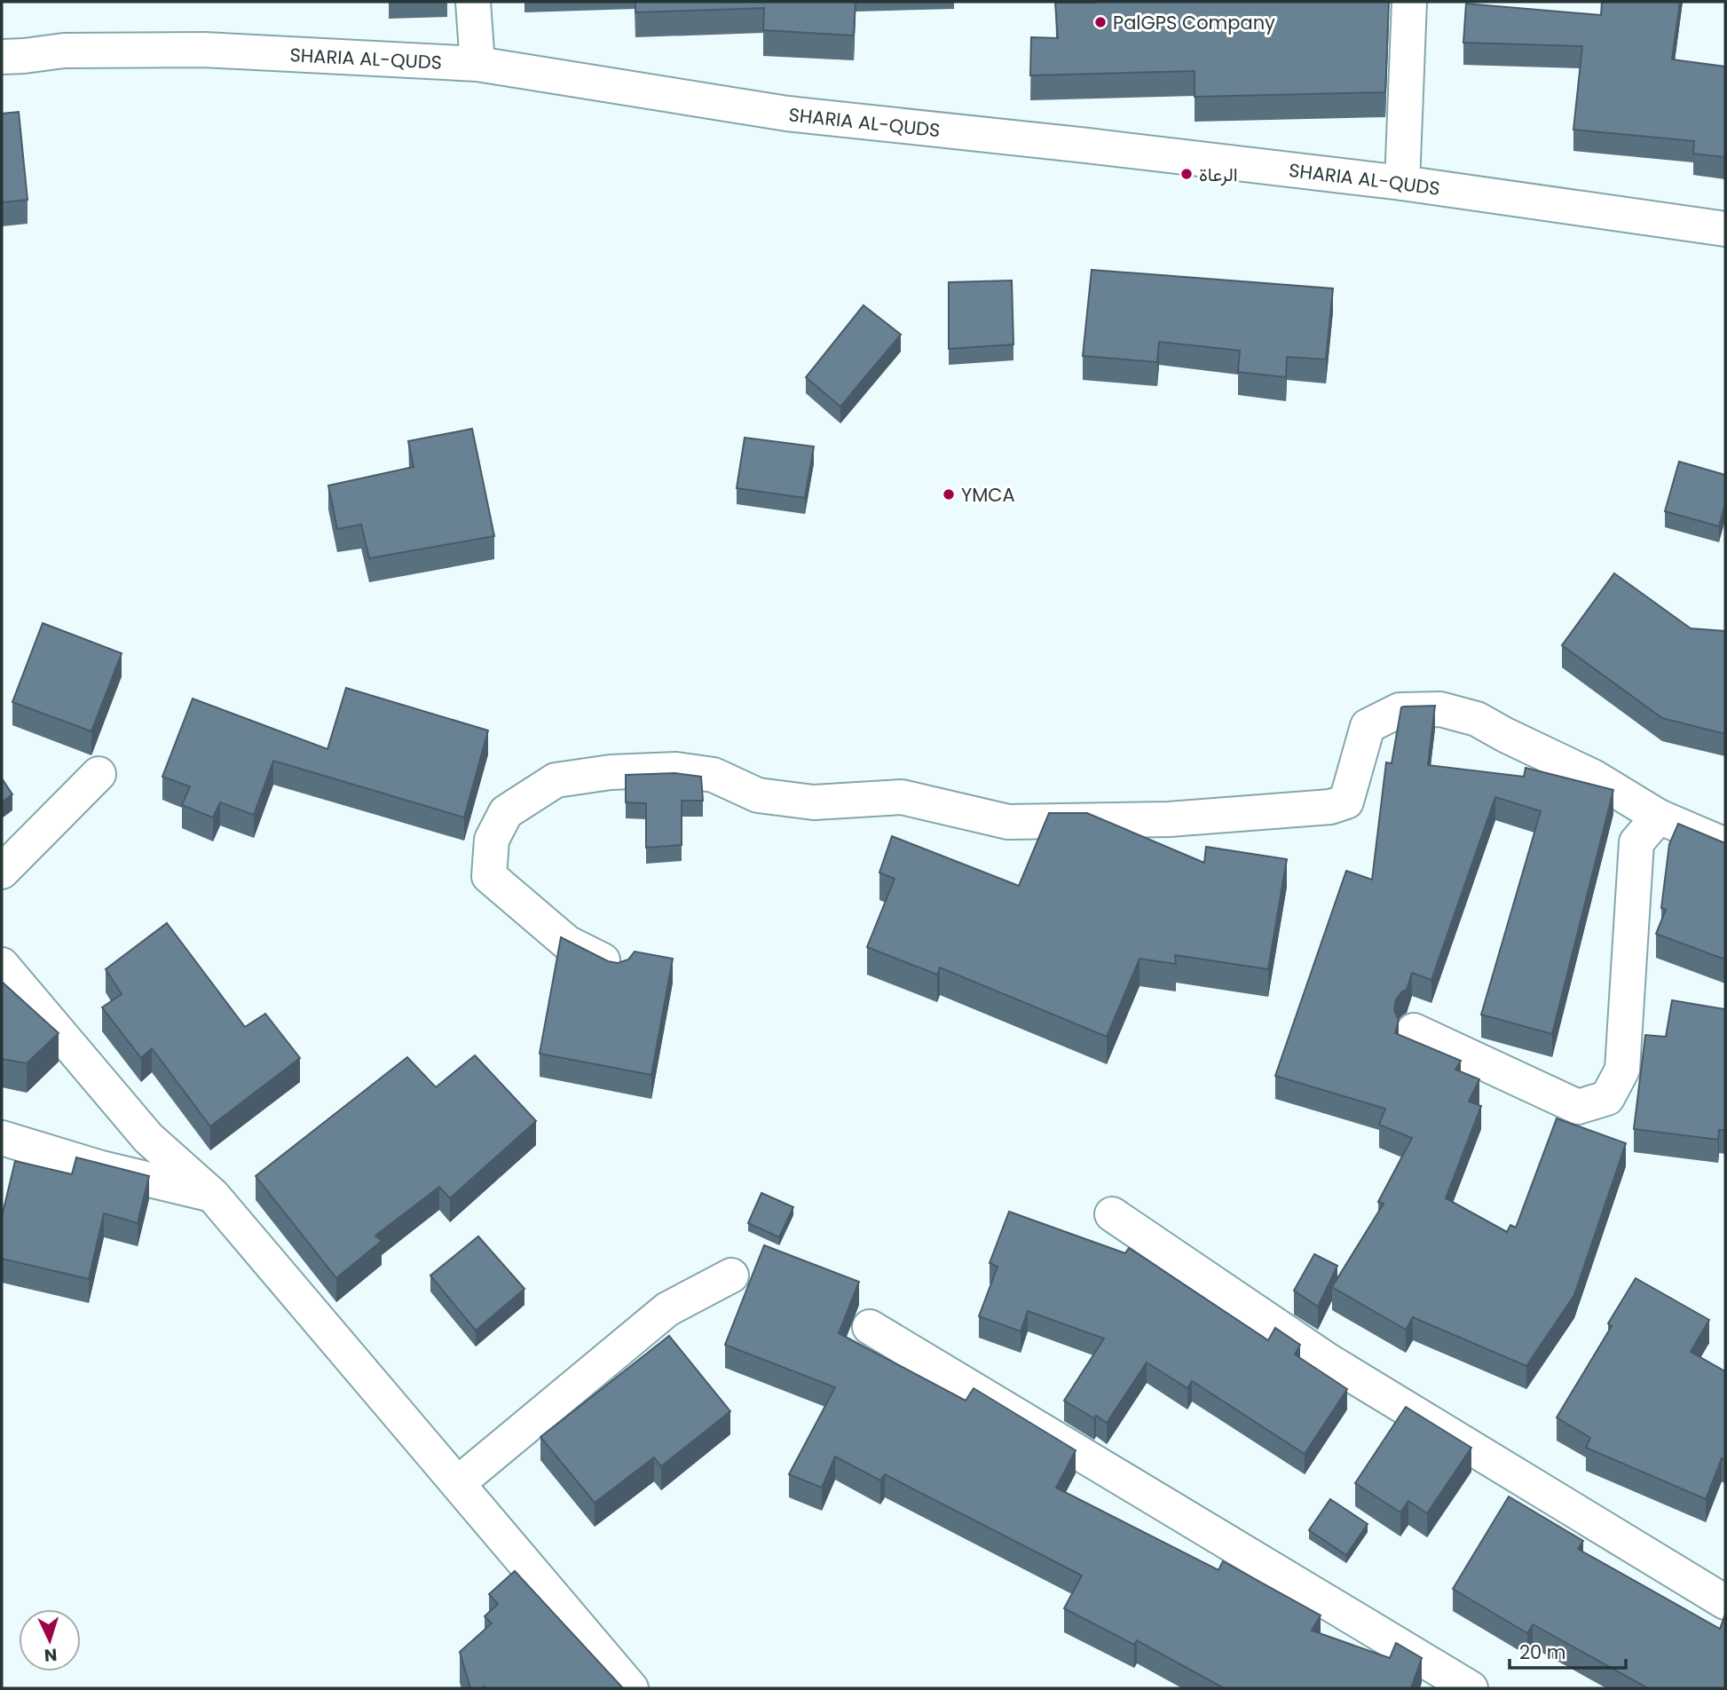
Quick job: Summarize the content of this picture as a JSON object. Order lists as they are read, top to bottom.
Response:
{
  "streets": {
    "street": ["SHARIA AL-QUDS"]
  },
  "places": ["PalGPS Company", "الرعاة", "YMCA"],
  "scale_bar": "20 m",
  "north": "bottom"
}
